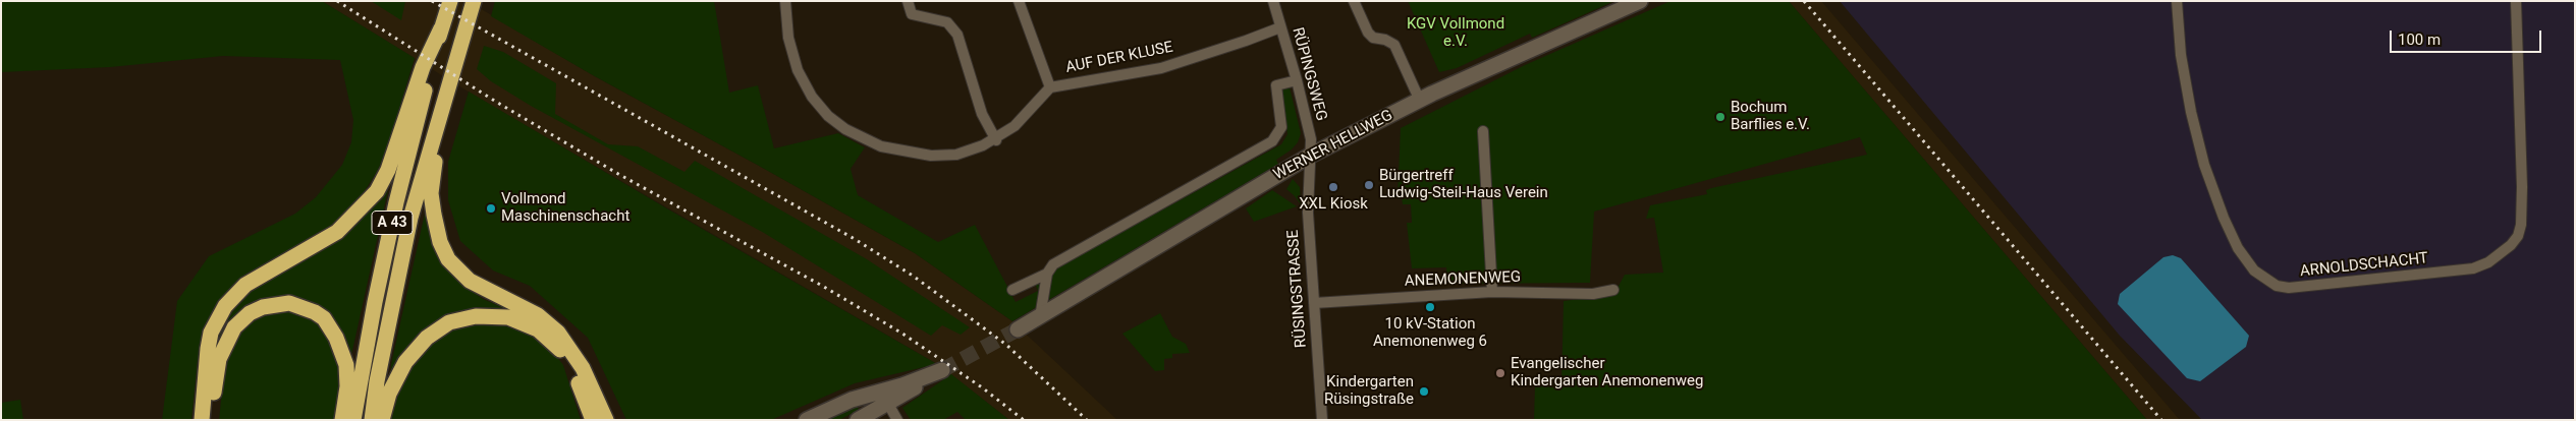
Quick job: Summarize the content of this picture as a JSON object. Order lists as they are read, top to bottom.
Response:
{
  "streets": {
    "highway": ["A 43"],
    "main road": ["WERNER HELLWEG"],
    "street": [
      "AUF DER KLUSE",
      "RÜPINGSWEG",
      "ARNOLDSCHACHT",
      "ANEMONENWEG",
      "RÜSINGSTRASSE"
    ]
  },
  "crossings": [
    ["AUF DER KLUSE", "RÜPINGSWEG"],
    ["RÜPINGSWEG", "WERNER HELLWEG"],
    ["RÜPINGSWEG", "RÜSINGSTRASSE"],
    ["WERNER HELLWEG", "RÜSINGSTRASSE"],
    ["ANEMONENWEG", "RÜSINGSTRASSE"]
  ],
  "parks": ["KGV Vollmond e.V."],
  "places": [
    "Bochum Barflies e.V.",
    "Bürgertreff Ludwig-Steil-Haus Verein",
    "XXL Kiosk",
    "Vollmond Maschinenschacht",
    "10 kV-Station Anemonenweg 6",
    "Evangelischer Kindergarten Anemonenweg",
    "Kindergarten Rüsingstraße"
  ],
  "scale_bar": "100 m"
}
